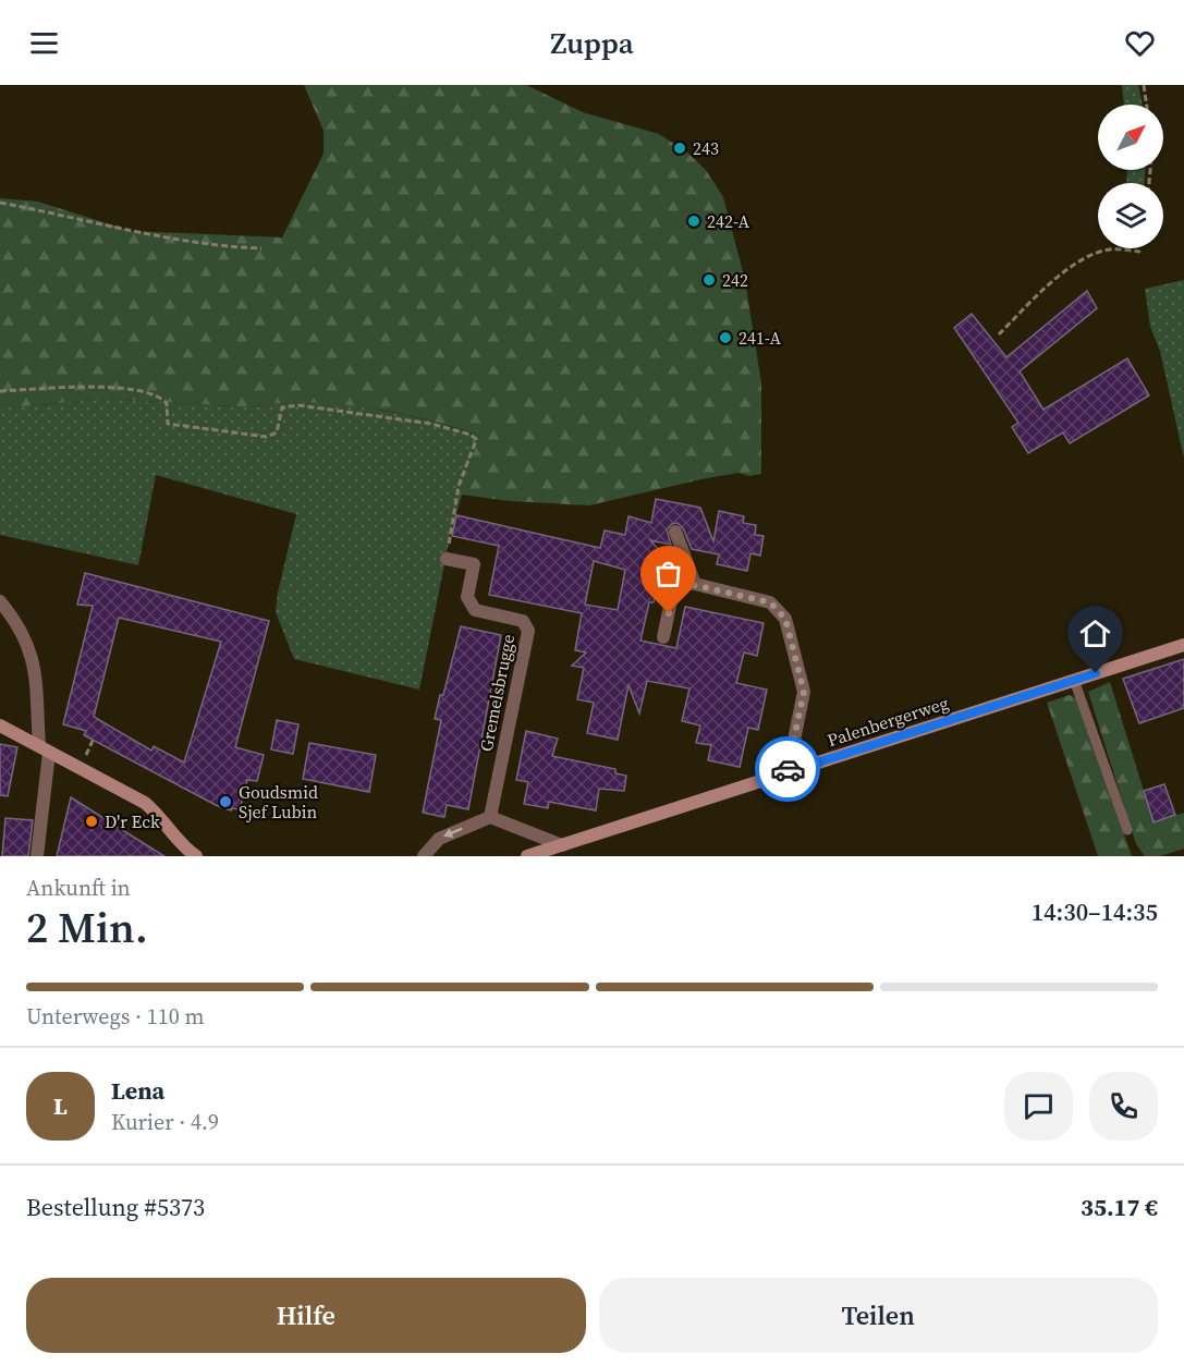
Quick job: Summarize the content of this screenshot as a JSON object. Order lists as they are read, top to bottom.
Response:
{
  "streets": {
    "street": ["Gremelsbrugge", "Palenbergerweg"]
  },
  "places": [
    "243",
    "242-A",
    "242",
    "241-A",
    "Goudsmid Sjef Lubin",
    "D'r Eck"
  ],
  "north": "top right",
  "page": {
    "header": "Zuppa",
    "heading": ["2 Min.", "Ankunft in", "14:30–14:35"],
    "panel": [
      "Lena",
      "Kurier · 4.9",
      "Bestellung #5373",
      "35.17 €"
    ],
    "bar": "Unterwegs · 110 m",
    "round": "L",
    "buttons": ["Hilfe", "Teilen"]
  }
}
